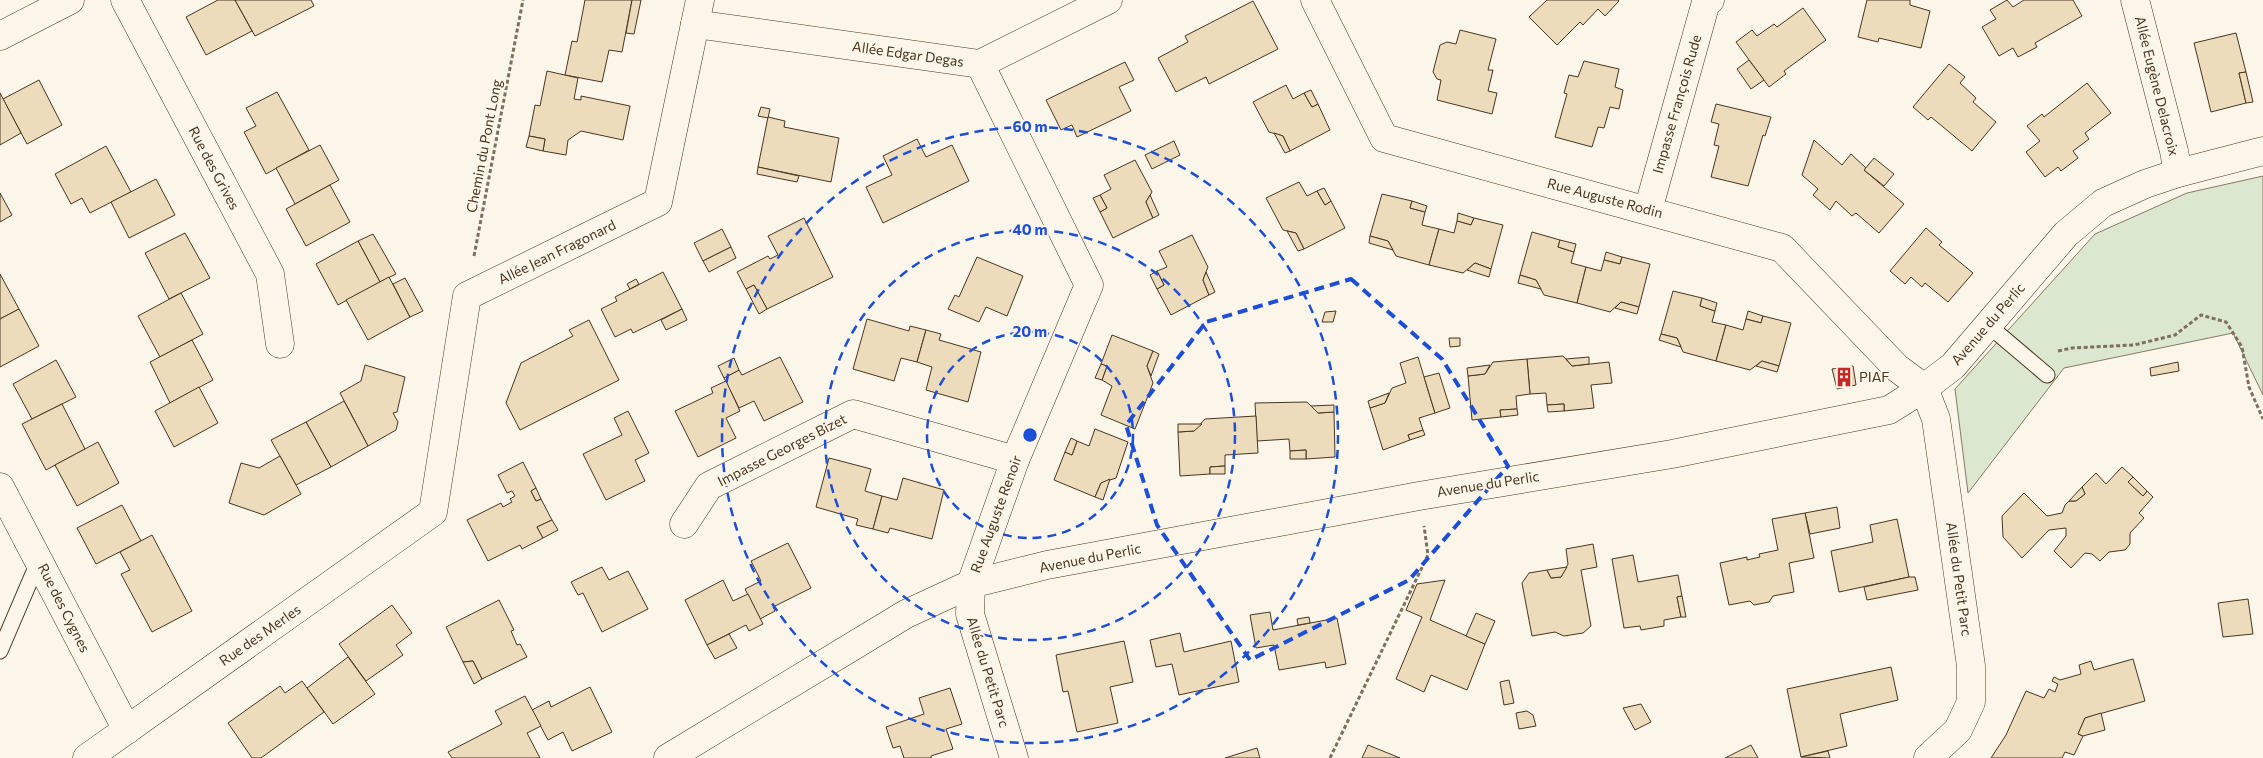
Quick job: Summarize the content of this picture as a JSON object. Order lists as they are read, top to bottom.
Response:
{
  "streets": {
    "street": [
      "Allée Edgar Degas",
      "Allée Eugène Delacroix",
      "Impasse François Rude",
      "Rue des Grives",
      "Rue Auguste Rodin",
      "Allée Jean Fragonard",
      "Avenue du Perlic",
      "Impasse Georges Bizet",
      "Rue Auguste Renoir",
      "Allée du Petit Parc",
      "Rue des Cygnes",
      "Rue des Merles"
    ],
    "path": ["Chemin du Pont Long"]
  },
  "crossings": [
    ["Allée Edgar Degas", "Allée Jean Fragonard"],
    ["Allée Edgar Degas", "Rue Auguste Renoir"],
    ["Allée Eugène Delacroix", "Avenue du Perlic"],
    ["Impasse François Rude", "Rue Auguste Rodin"],
    ["Chemin du Pont Long", "Allée Jean Fragonard"],
    ["Chemin du Pont Long", "Rue des Merles"],
    ["Rue Auguste Rodin", "Avenue du Perlic"],
    ["Rue Auguste Rodin", "Allée du Petit Parc"],
    ["Allée Jean Fragonard", "Rue des Merles"],
    ["Avenue du Perlic", "Rue Auguste Renoir"],
    ["Avenue du Perlic", "Allée du Petit Parc"],
    ["Impasse Georges Bizet", "Rue Auguste Renoir"],
    ["Rue Auguste Renoir", "Allée du Petit Parc"],
    ["Rue des Cygnes", "Rue des Merles"]
  ],
  "places": {
    "building": ["PIAF"]
  },
  "rings": ["60 m", "40 m", "20 m"]
}
